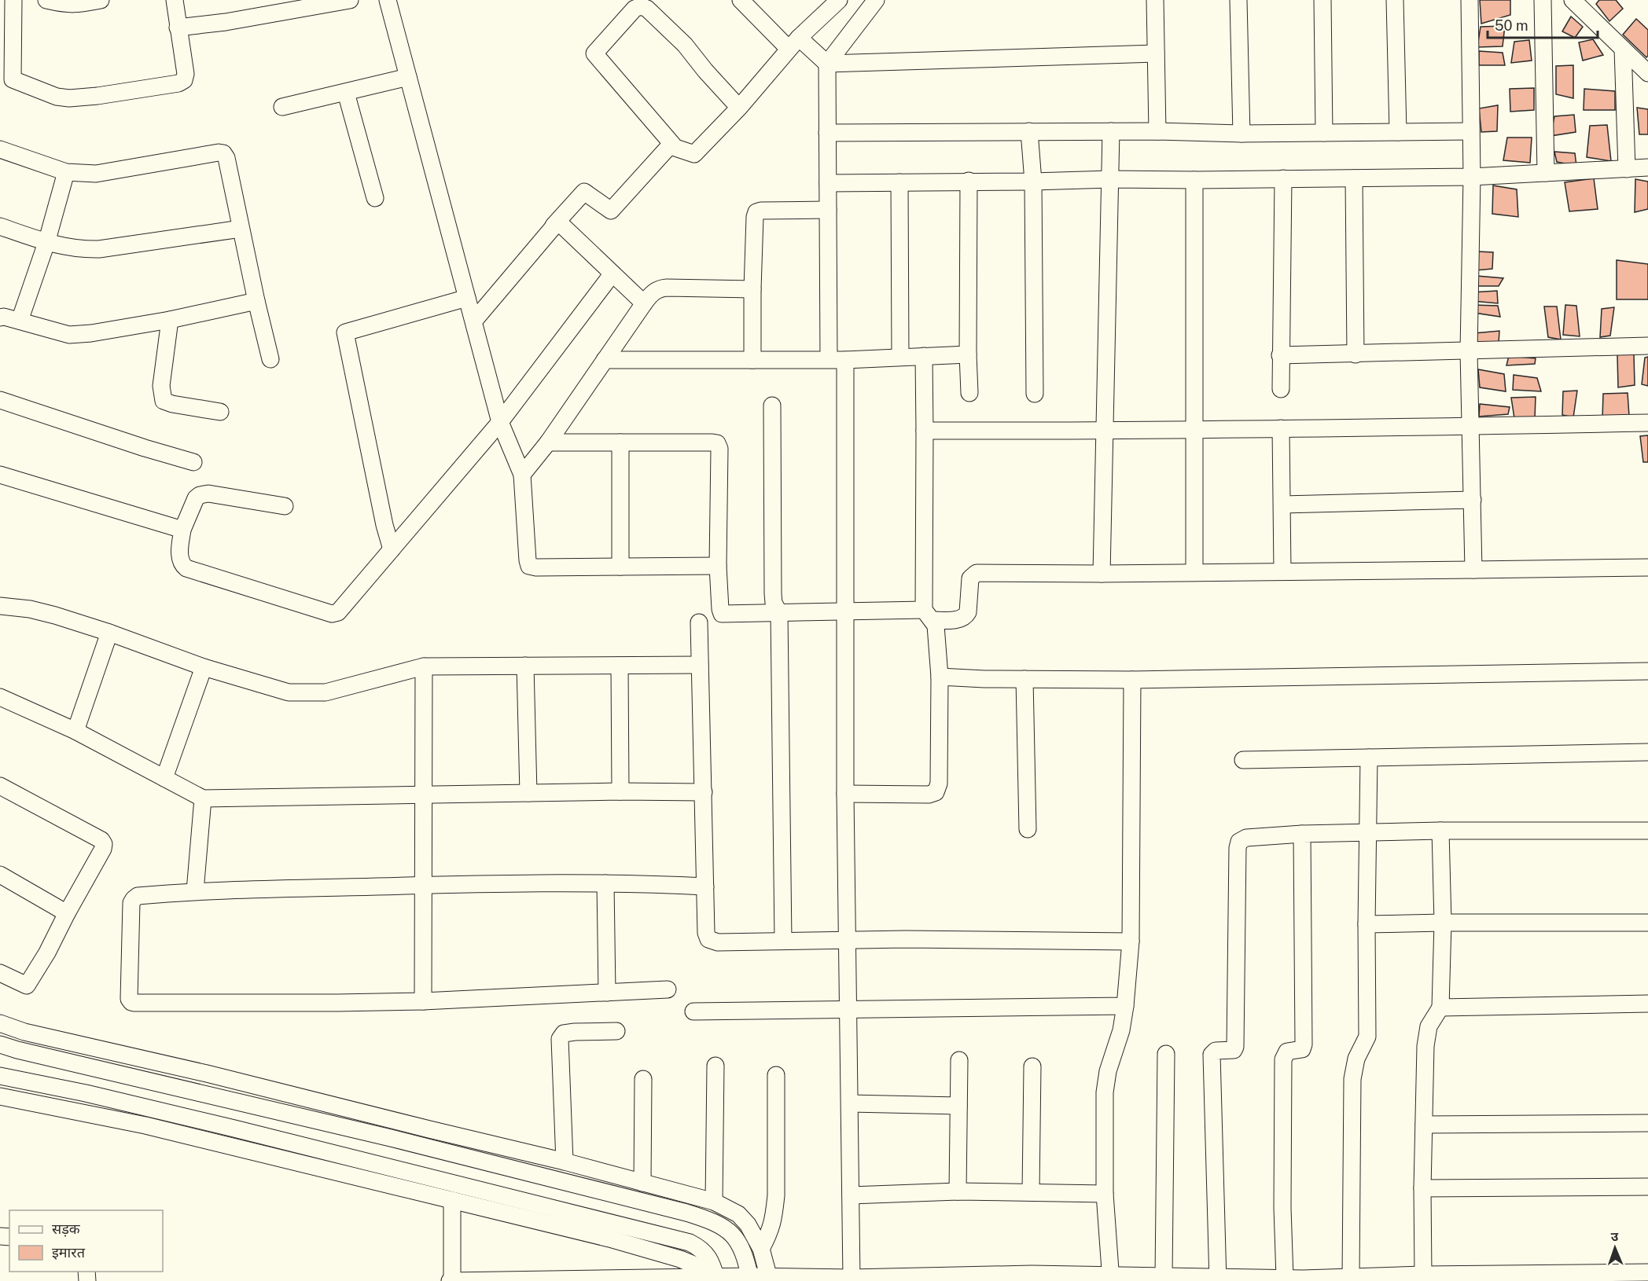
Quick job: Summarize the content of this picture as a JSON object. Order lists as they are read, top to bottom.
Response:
{
  "legend": ["सड़क", "इमारत"],
  "scale_bar": "50 m",
  "north": "top"
}
